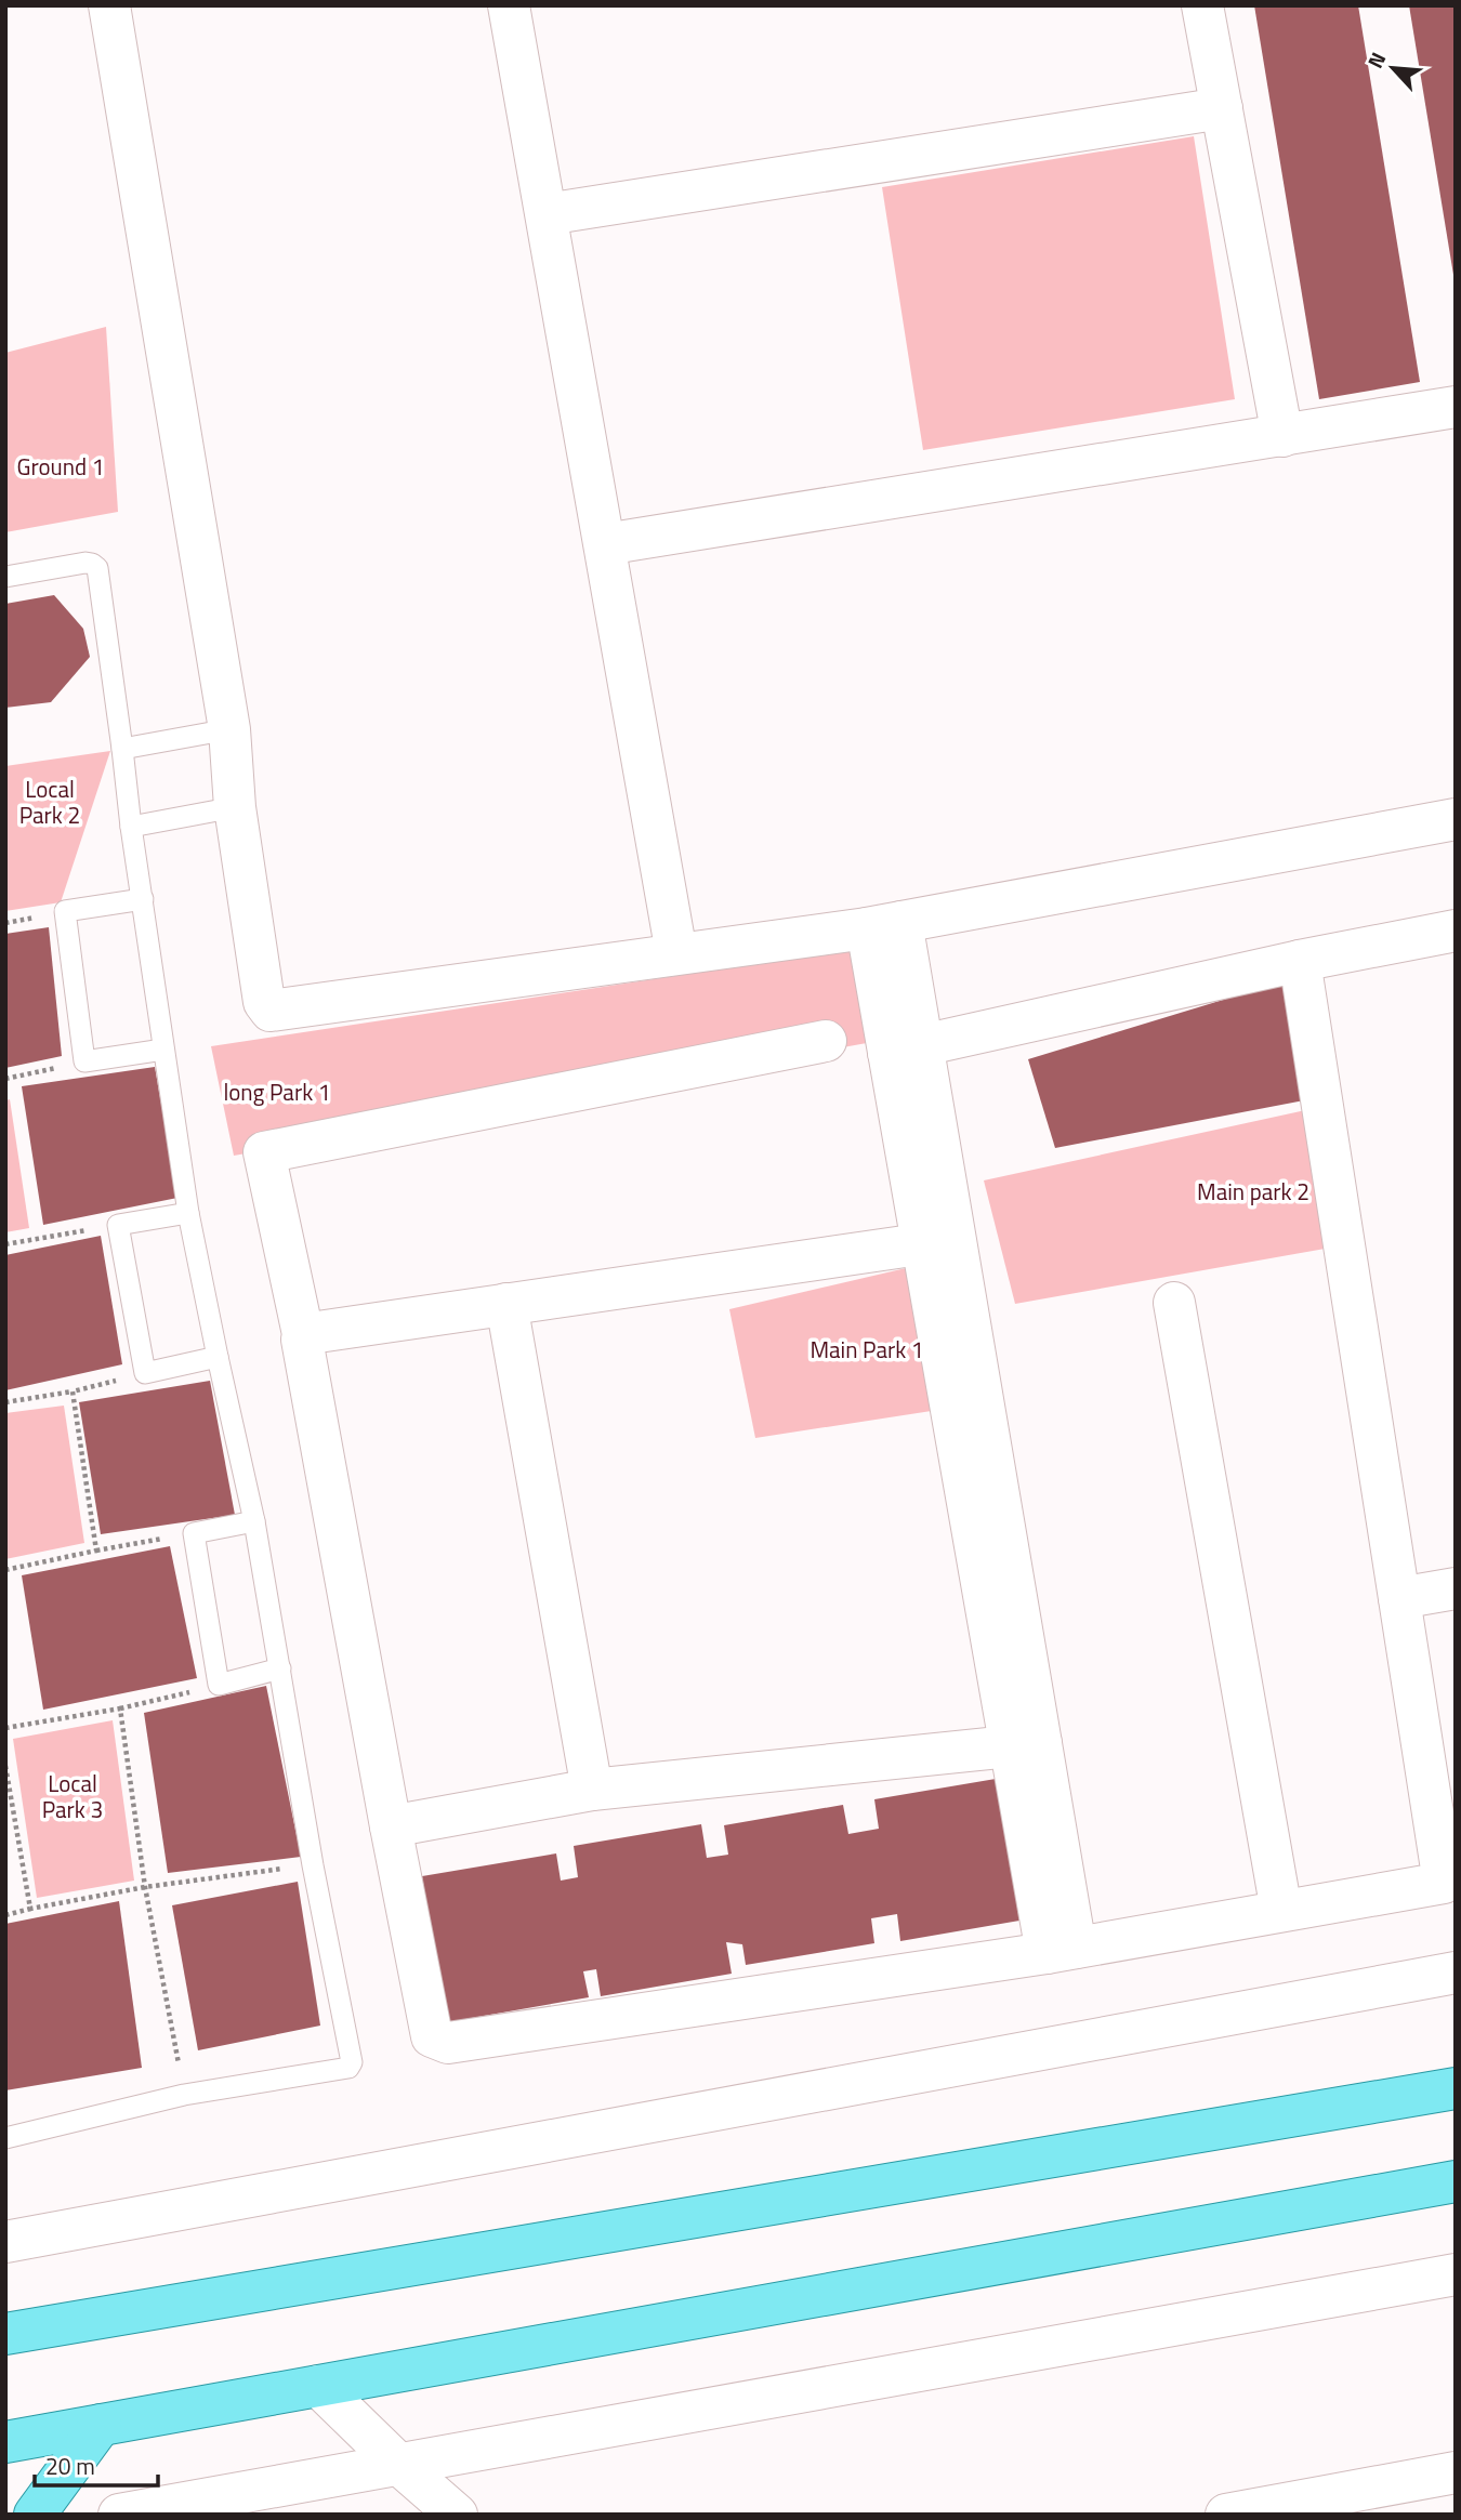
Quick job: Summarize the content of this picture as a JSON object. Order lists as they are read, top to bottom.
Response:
{
  "parks": [
    "Ground 1",
    "Local Park 2",
    "long Park 1",
    "Main park 2",
    "Main Park 1",
    "Local Park 3"
  ],
  "scale_bar": "20 m",
  "north": "top left"
}
